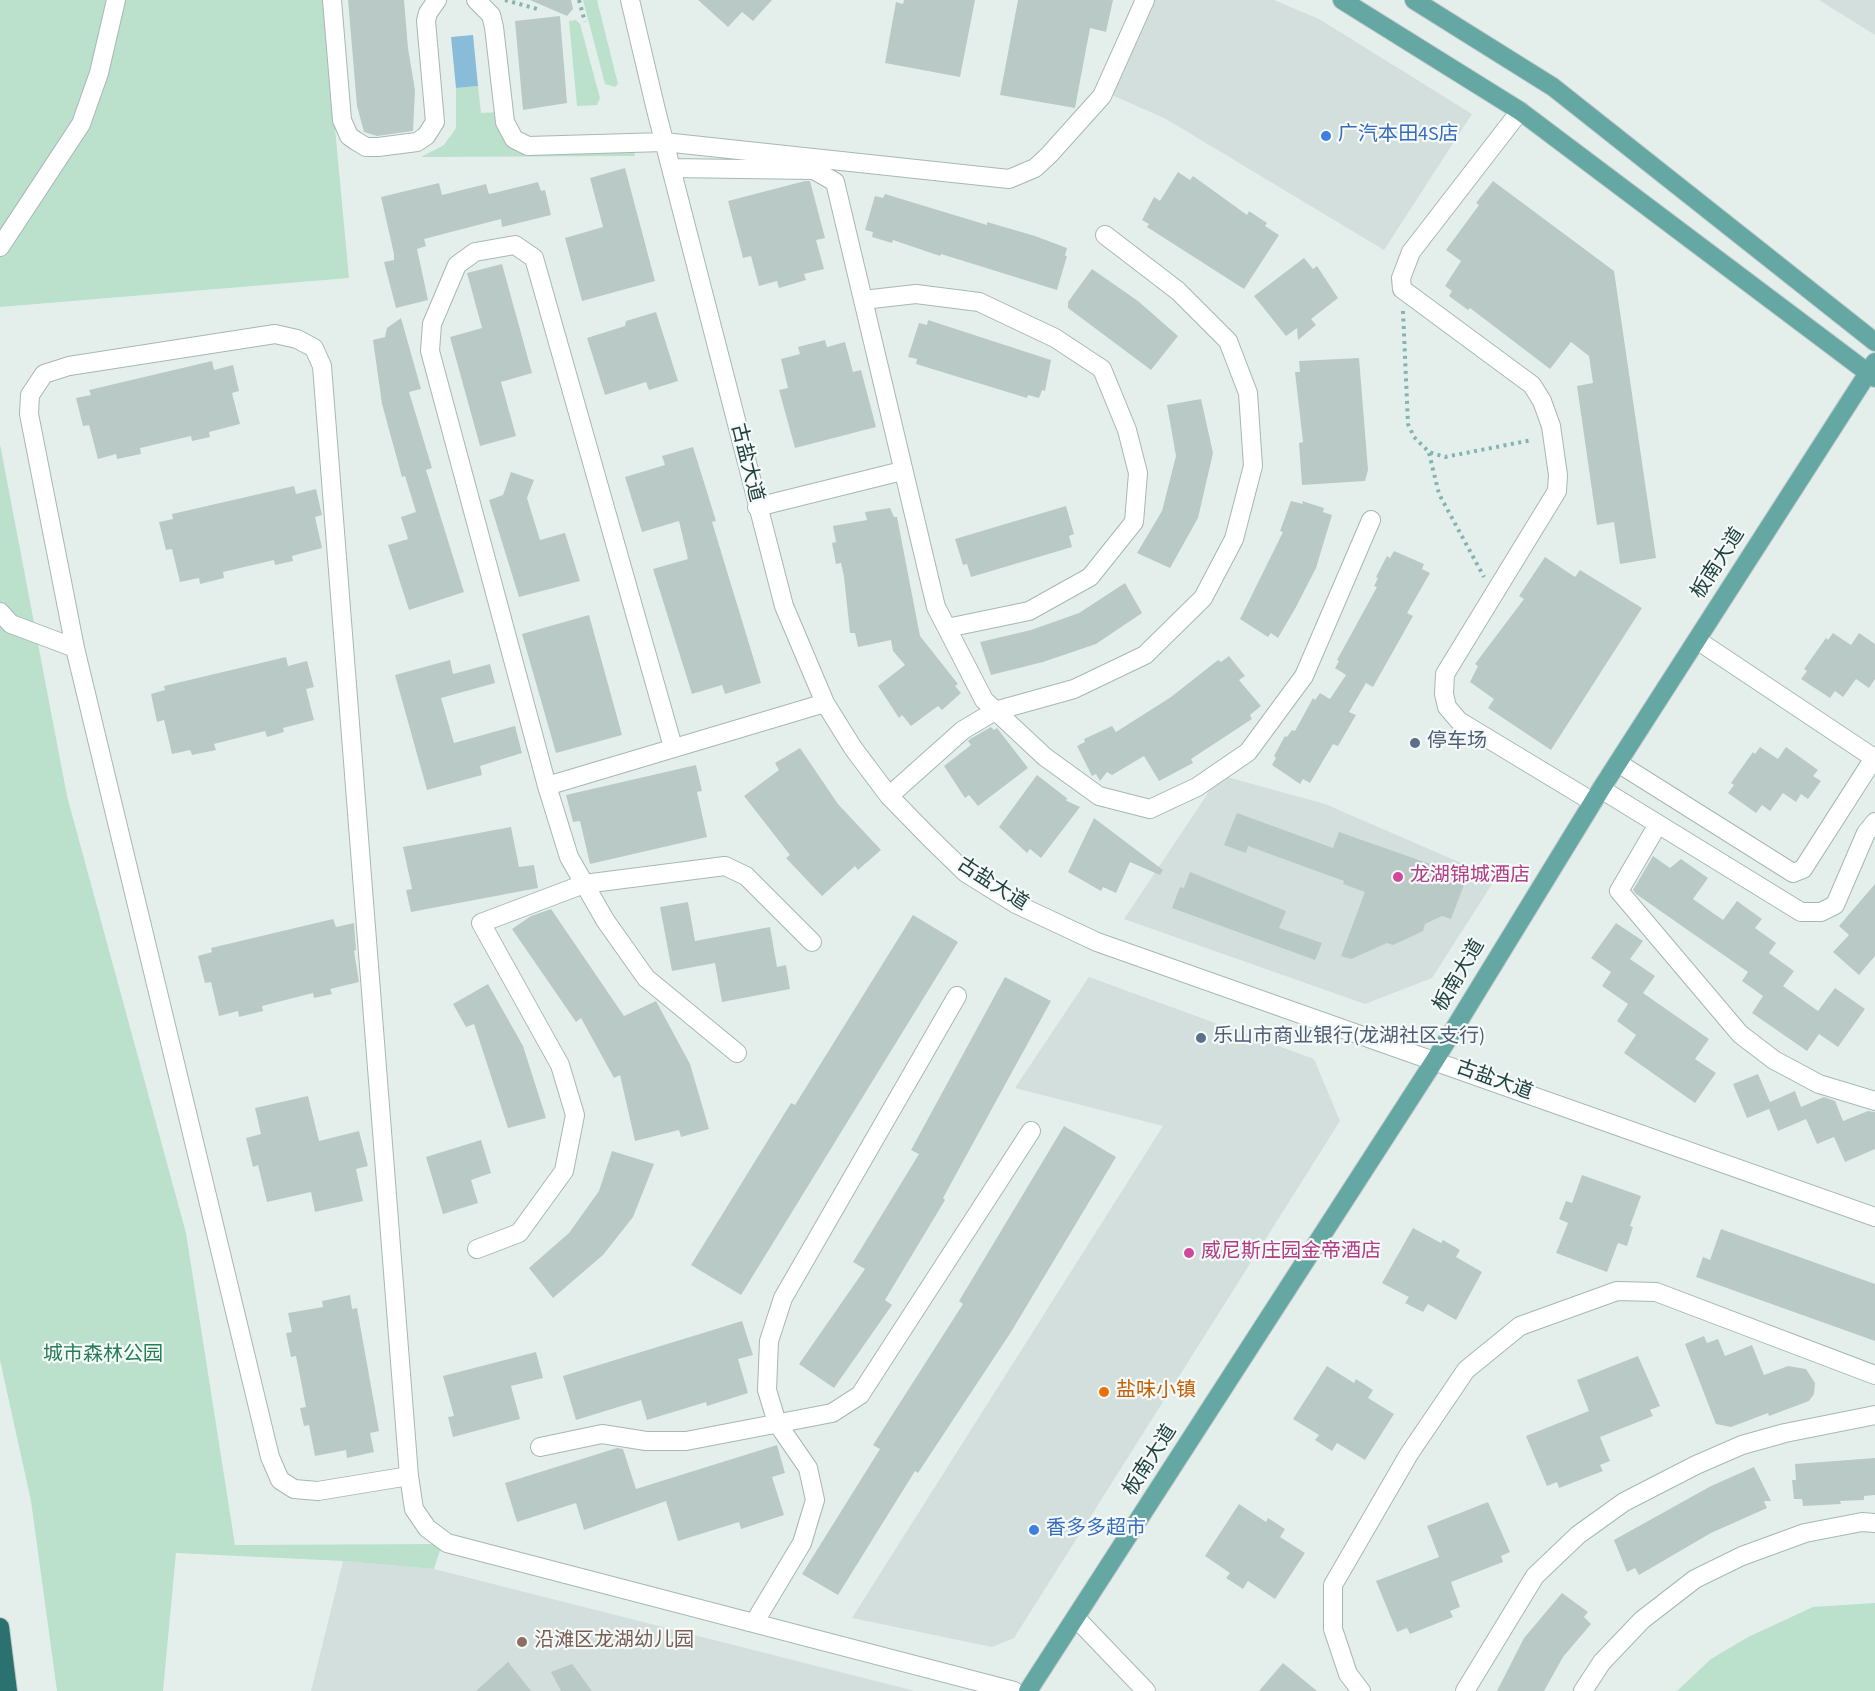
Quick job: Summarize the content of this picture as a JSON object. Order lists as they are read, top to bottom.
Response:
{
  "streets": {
    "main road": ["板南大道"],
    "street": ["古盐大道"]
  },
  "crossings": [
    ["古盐大道", "板南大道"]
  ],
  "parks": ["城市森林公园"],
  "places": [
    "广汽本田4S店",
    "停车场",
    "龙湖锦城酒店",
    "乐山市商业银行(龙湖社区支行)",
    "威尼斯庄园金帝酒店",
    "盐味小镇",
    "香多多超市",
    "沿滩区龙湖幼儿园"
  ]
}
